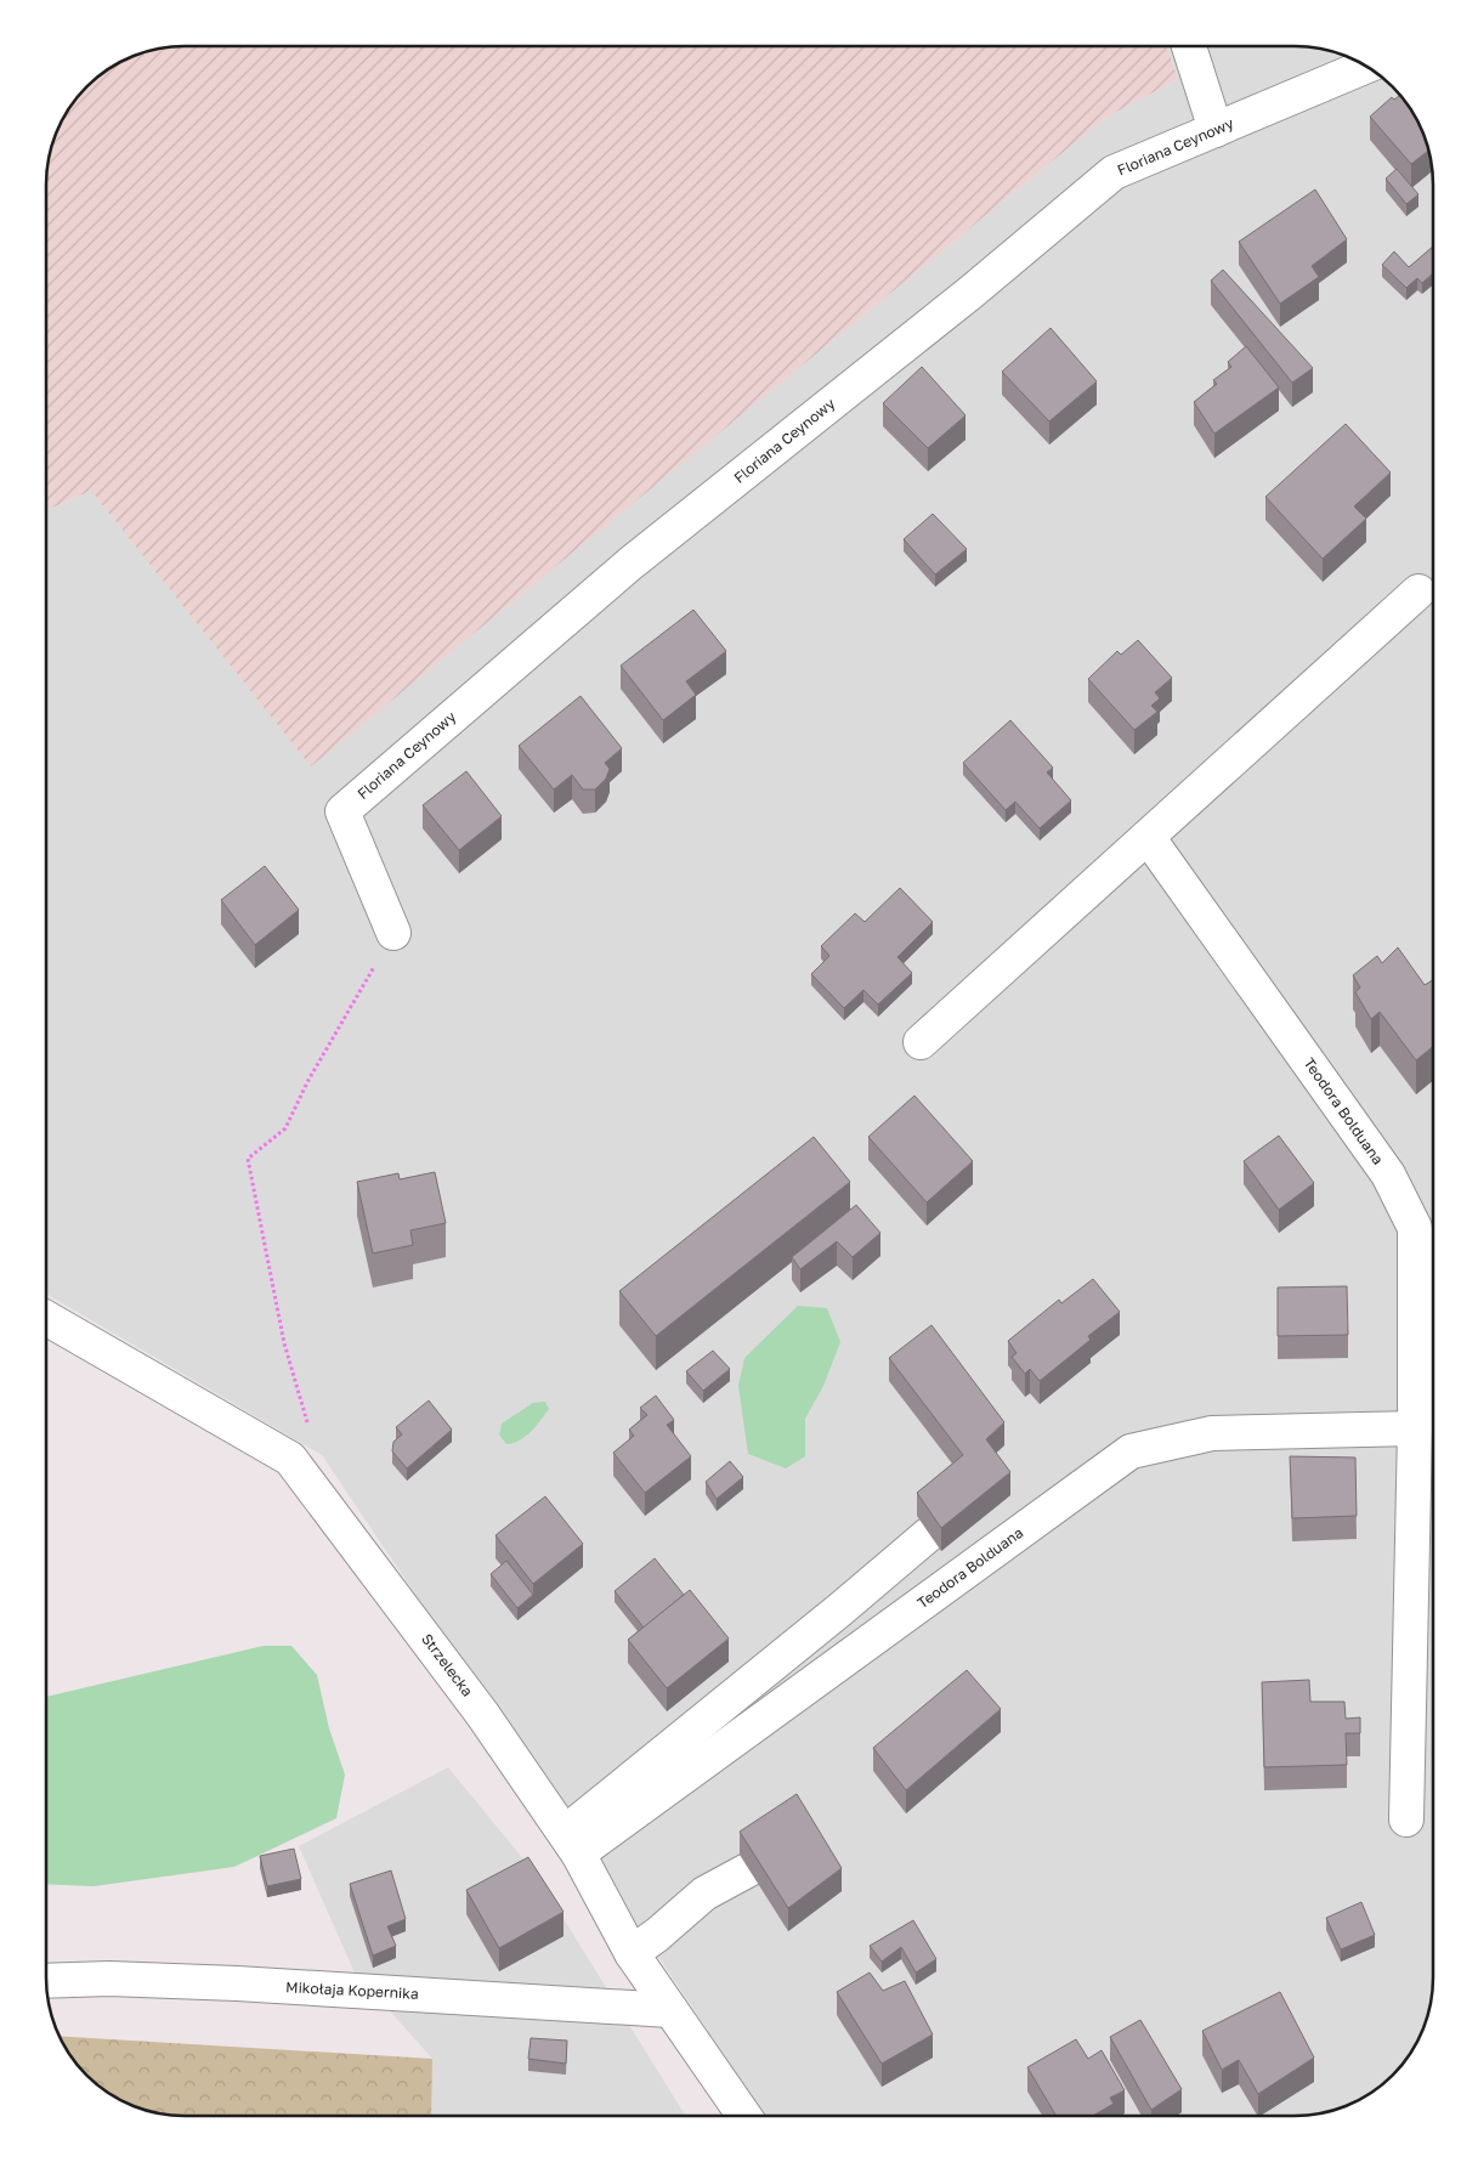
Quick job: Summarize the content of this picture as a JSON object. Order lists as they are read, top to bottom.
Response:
{
  "streets": {
    "street": [
      "Floriana Ceynowy",
      "Teodora Bolduana",
      "Strzelecka",
      "Mikołaja Kopernika"
    ]
  },
  "crossings": [
    ["Teodora Bolduana", "Strzelecka"],
    ["Strzelecka", "Mikołaja Kopernika"]
  ]
}
